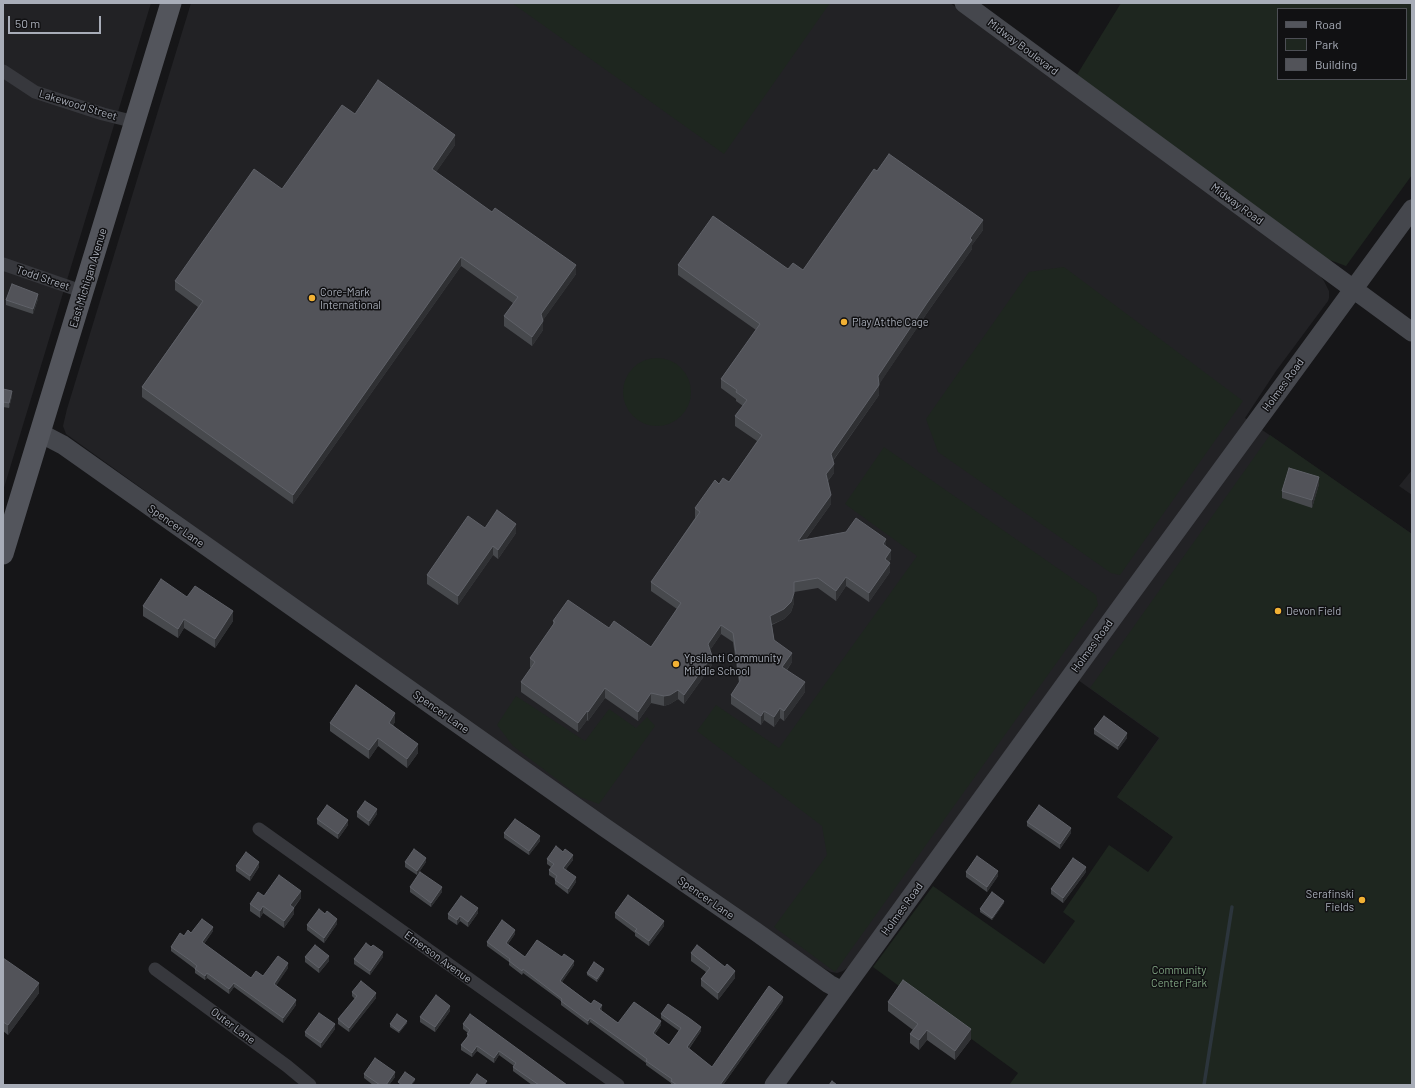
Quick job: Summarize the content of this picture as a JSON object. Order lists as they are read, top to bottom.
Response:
{
  "streets": {
    "main road": ["East Michigan Avenue"],
    "street": [
      "Midway Boulevard",
      "Lakewood Street",
      "Midway Road",
      "Todd Street",
      "Holmes Road",
      "Spencer Lane",
      "Emerson Avenue",
      "Outer Lane"
    ]
  },
  "crossings": [
    ["Midway Boulevard", "Midway Road"],
    ["Lakewood Street", "East Michigan Avenue"],
    ["Midway Road", "Holmes Road"],
    ["Todd Street", "East Michigan Avenue"],
    ["East Michigan Avenue", "Spencer Lane"],
    ["Holmes Road", "Spencer Lane"]
  ],
  "parks": ["Community Center Park"],
  "places": [
    "Core-Mark International",
    "Play At the Cage",
    "Devon Field",
    "Ypsilanti Community Middle School",
    "Serafinski Fields"
  ],
  "legend": ["Road", "Park", "Building"],
  "scale_bar": "50 m"
}
